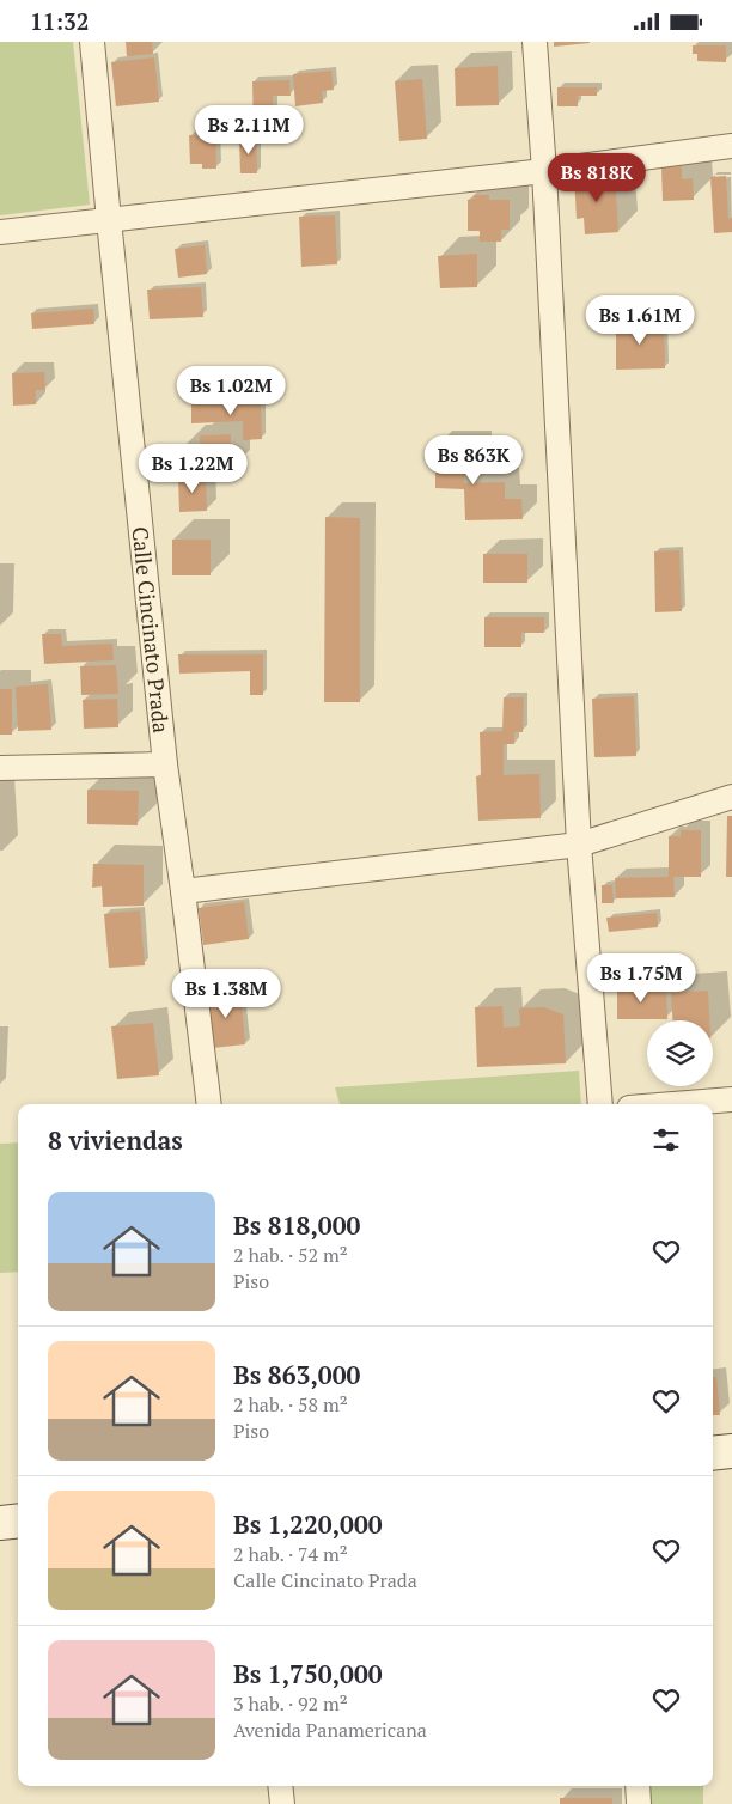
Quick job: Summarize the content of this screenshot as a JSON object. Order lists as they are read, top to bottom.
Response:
{
  "streets": {
    "street": ["Calle Cincinato Prada"]
  },
  "page": {
    "status": "11:32",
    "price": [
      "Bs 2.11M",
      "Bs 818K",
      "Bs 1.61M",
      "Bs 1.02M",
      "Bs 863K",
      "Bs 1.22M",
      "Bs 1.75M",
      "Bs 1.38M"
    ],
    "heading": "8 viviendas",
    "list": [
      {
        "name": "Bs 818,000",
        "note": "2 hab. · 52 m² · Piso"
      },
      {
        "name": "Bs 863,000",
        "note": "2 hab. · 58 m² · Piso"
      },
      {
        "name": "Bs 1,220,000",
        "note": "2 hab. · 74 m² · Calle Cincinato Prada"
      },
      {
        "name": "Bs 1,750,000",
        "note": "3 hab. · 92 m² · Avenida Panamericana"
      }
    ]
  }
}
